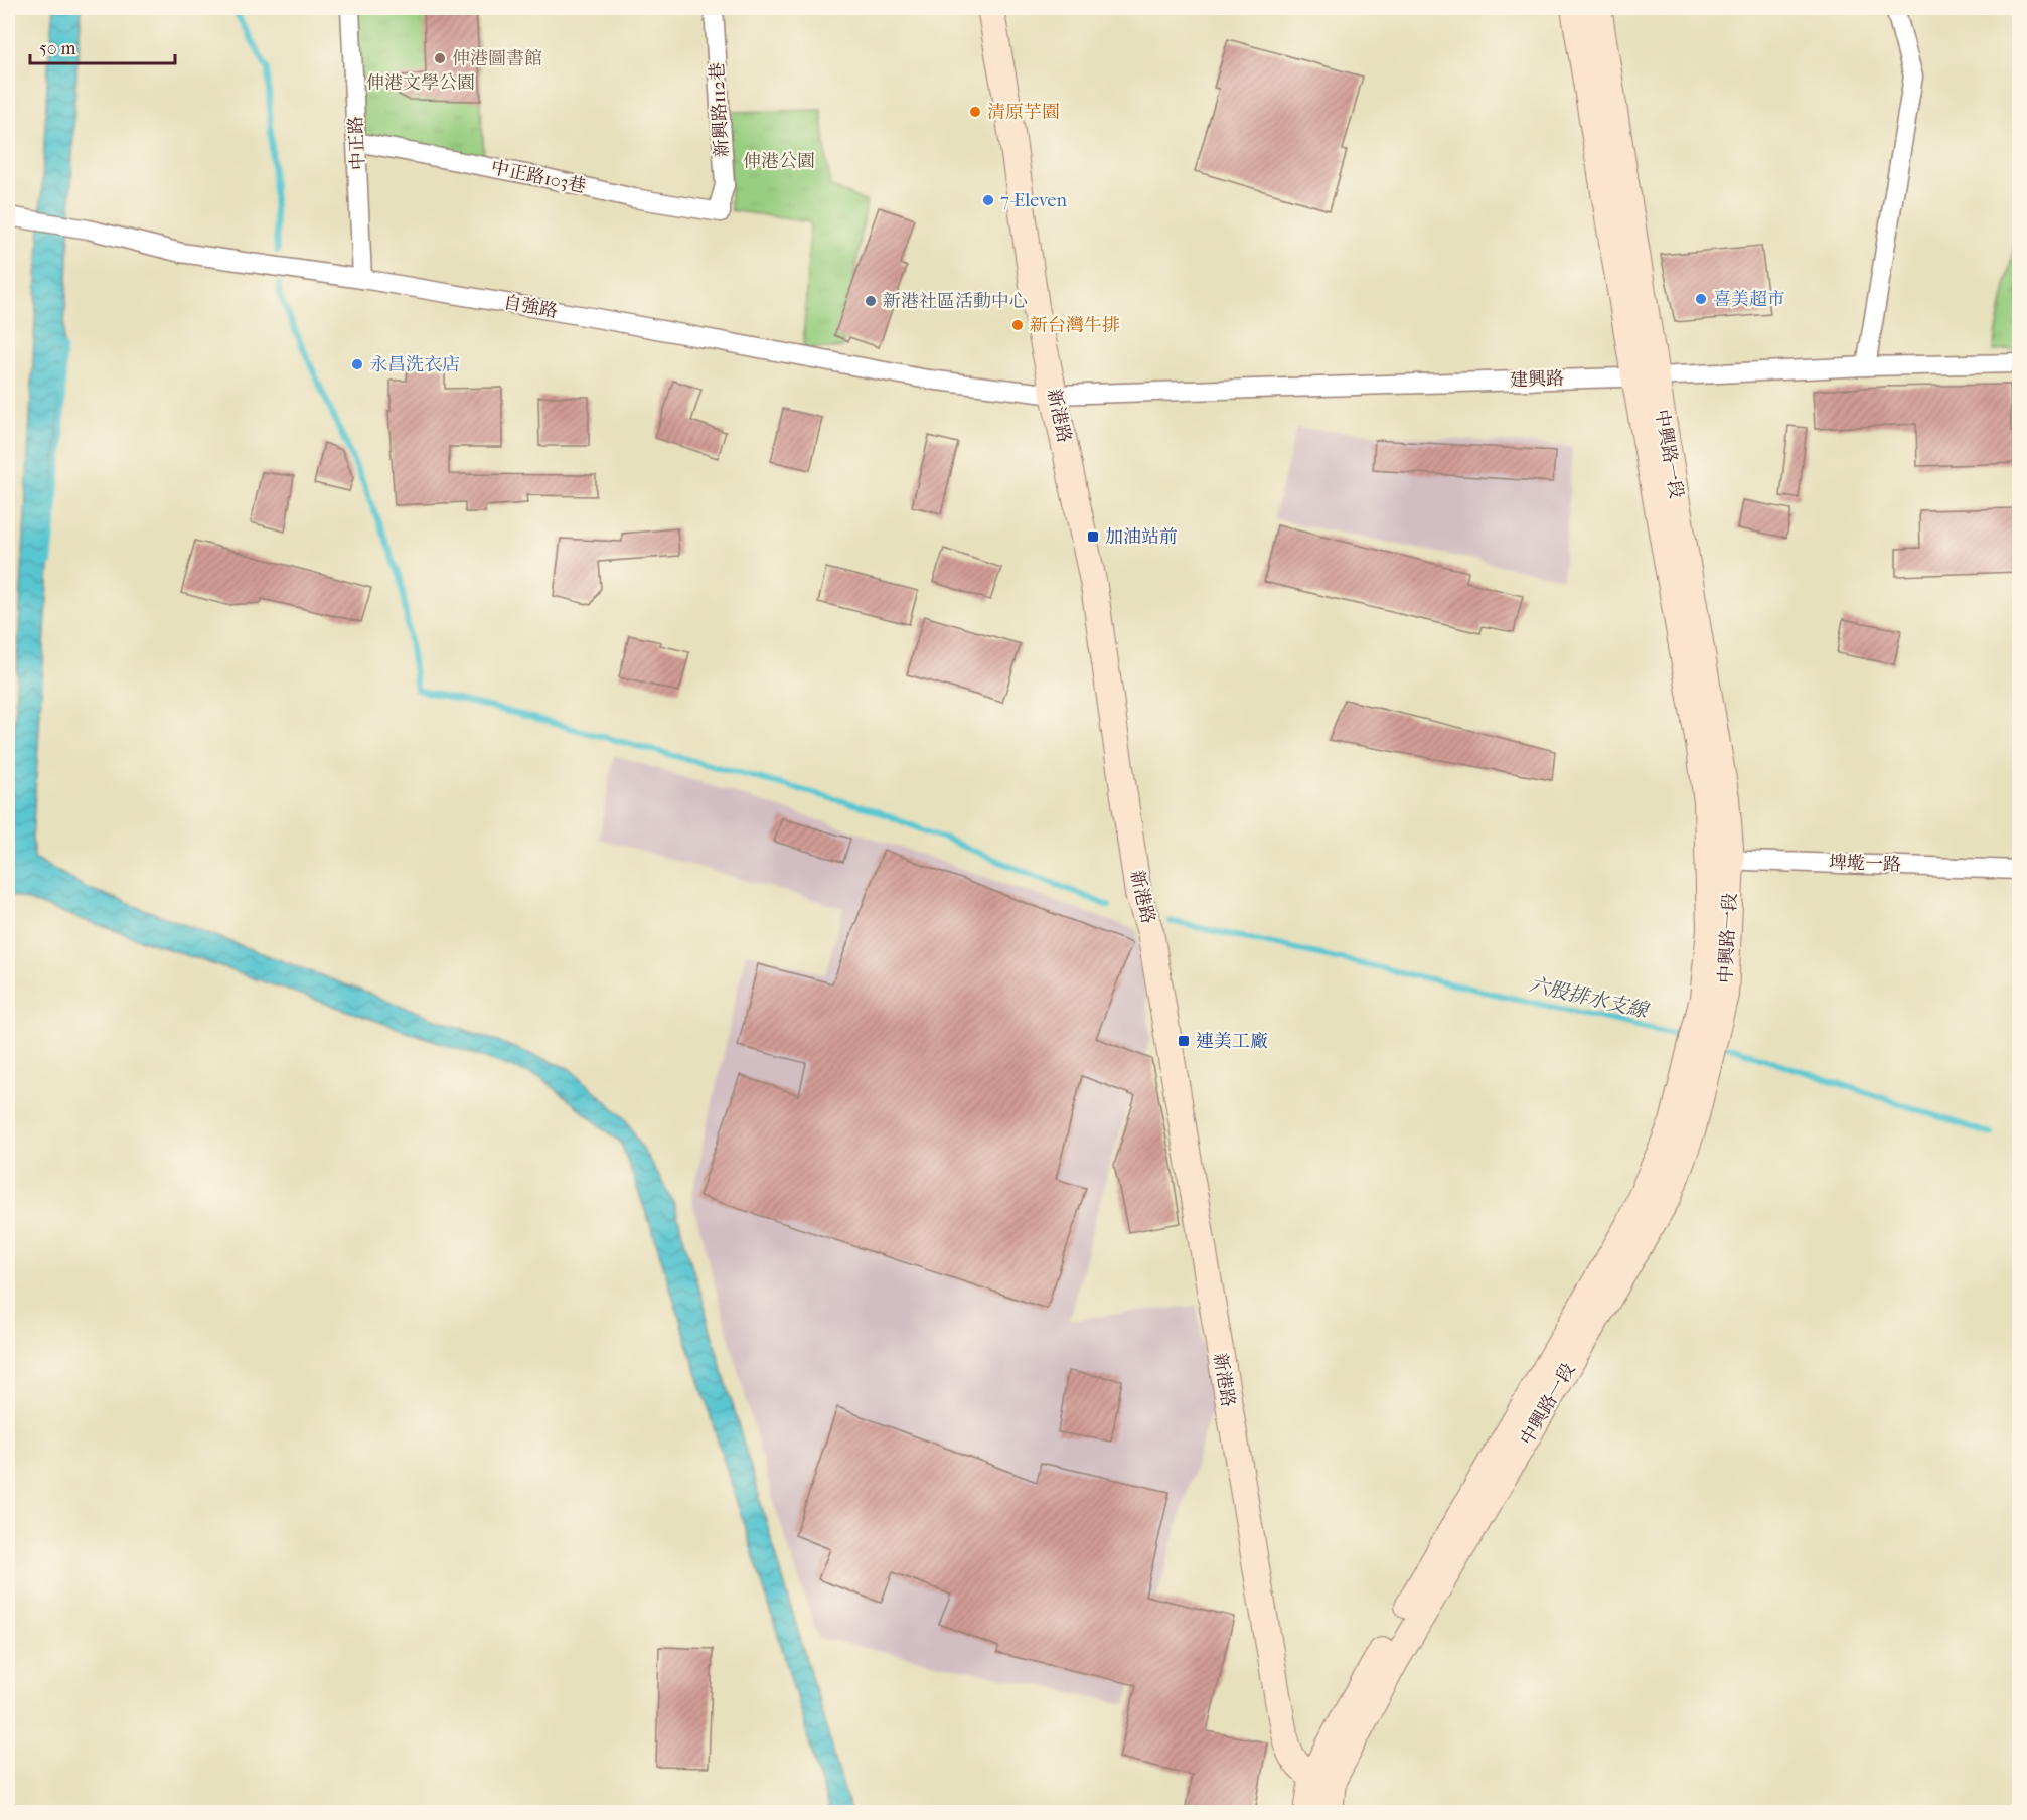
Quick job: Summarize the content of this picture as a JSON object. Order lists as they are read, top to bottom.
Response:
{
  "streets": {
    "main road": ["新港路", "中興路一段"],
    "street": [
      "新興路112巷",
      "中正路",
      "中正路103巷",
      "自強路",
      "建興路",
      "埤墘一路"
    ]
  },
  "crossings": [
    ["新興路112巷", "中正路103巷"],
    ["中正路", "中正路103巷"],
    ["中正路", "自強路"],
    ["自強路", "建興路"],
    ["自強路", "新港路"],
    ["建興路", "新港路"],
    ["建興路", "中興路一段"],
    ["新港路", "中興路一段"],
    ["中興路一段", "埤墘一路"]
  ],
  "water": ["六股排水支線"],
  "parks": ["伸港文學公園", "伸港公園"],
  "places": {
    "other": [
      "伸港圖書館",
      "清原芋園",
      "7-Eleven",
      "喜美超市",
      "新港社區活動中心",
      "新台灣牛排",
      "永昌洗衣店"
    ],
    "transit": ["加油站前", "連美工廠"]
  },
  "scale_bar": "50 m"
}
